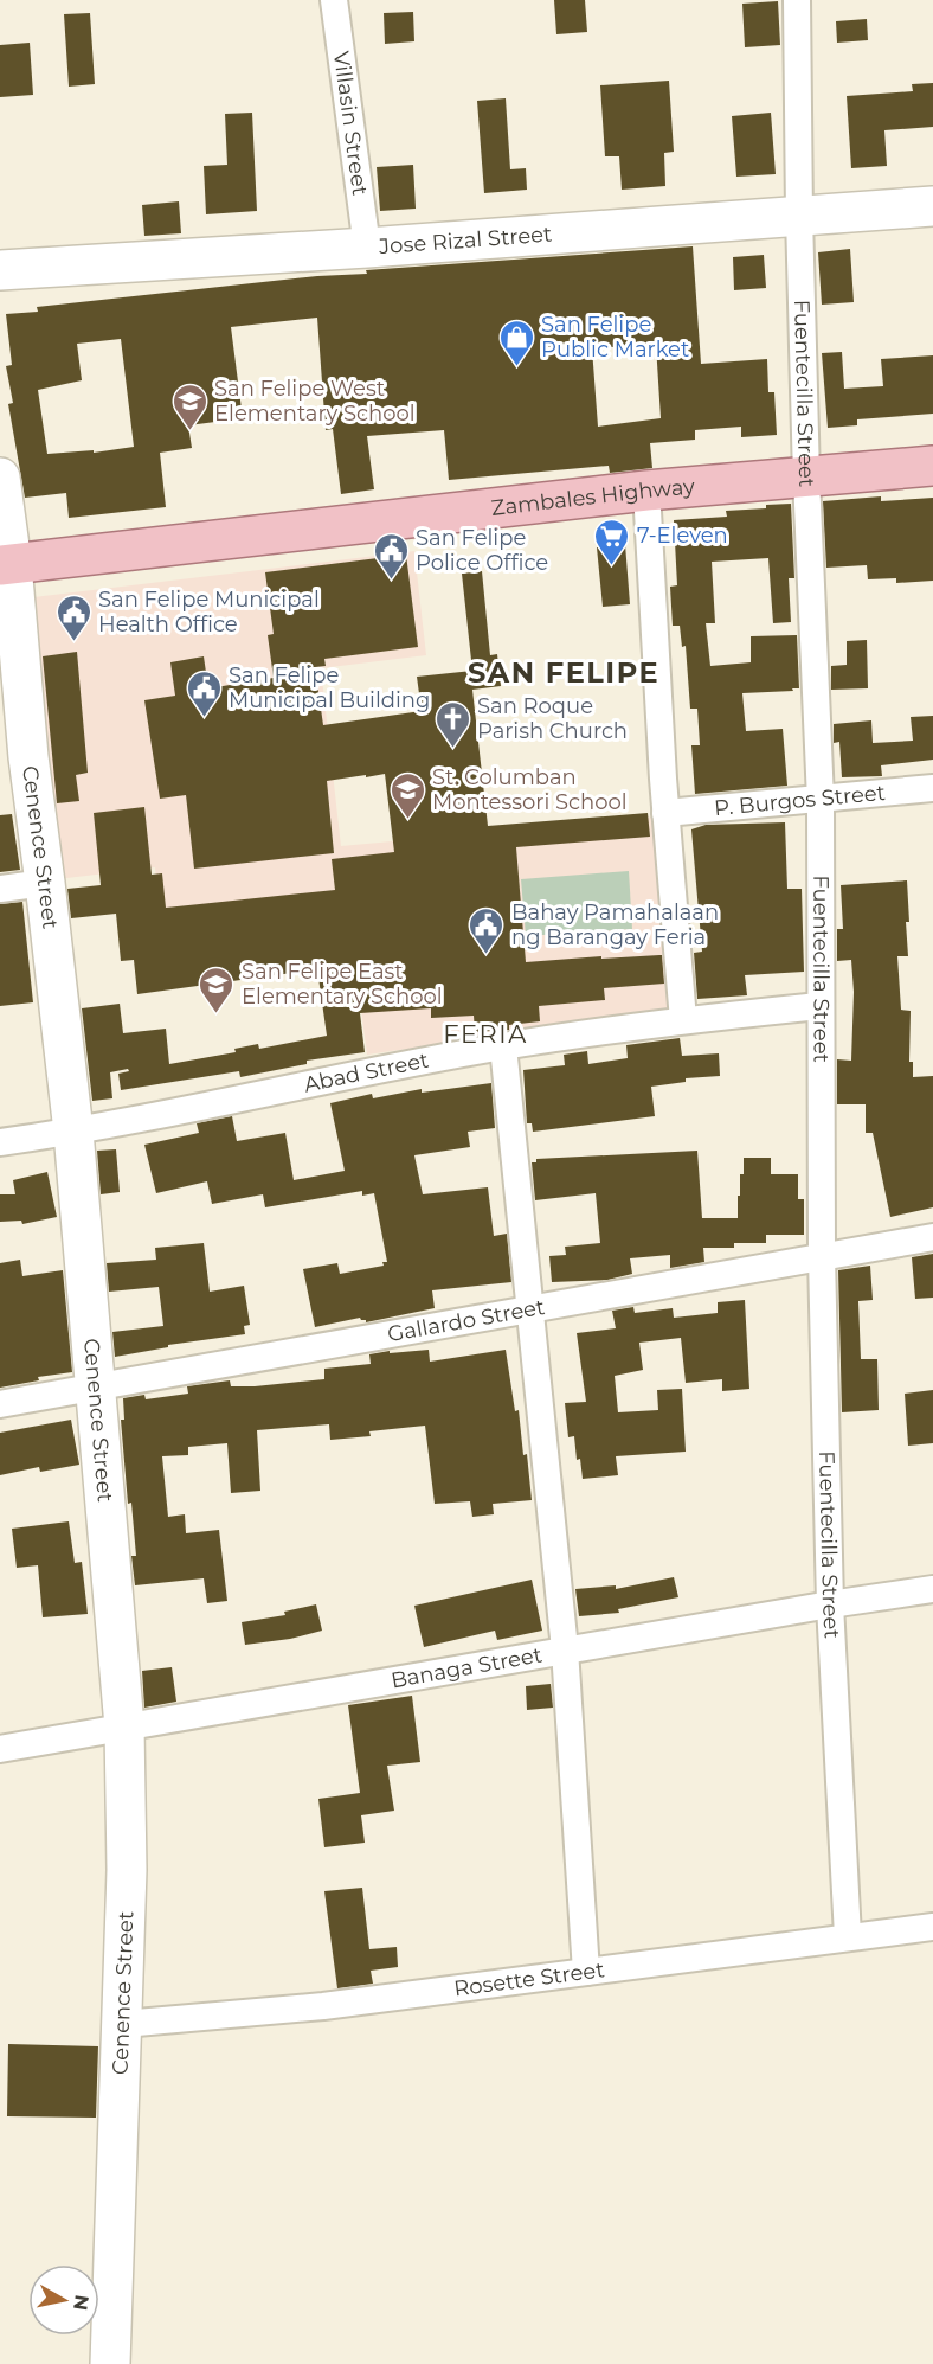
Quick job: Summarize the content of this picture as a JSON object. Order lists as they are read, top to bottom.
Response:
{
  "streets": {
    "main road": ["Zambales Highway"],
    "street": [
      "Villasin Street",
      "Jose Rizal Street",
      "Fuentecilla Street",
      "P. Burgos Street",
      "Cenence Street",
      "Abad Street",
      "Gallardo Street",
      "Banaga Street",
      "Rosette Street"
    ]
  },
  "crossings": [
    ["Villasin Street", "Jose Rizal Street"],
    ["Jose Rizal Street", "Fuentecilla Street"],
    ["Fuentecilla Street", "Zambales Highway"],
    ["Fuentecilla Street", "P. Burgos Street"],
    ["Fuentecilla Street", "Abad Street"],
    ["Fuentecilla Street", "Gallardo Street"],
    ["Fuentecilla Street", "Banaga Street"],
    ["Fuentecilla Street", "Rosette Street"],
    ["Zambales Highway", "Cenence Street"],
    ["Cenence Street", "Abad Street"],
    ["Cenence Street", "Gallardo Street"],
    ["Cenence Street", "Banaga Street"],
    ["Cenence Street", "Rosette Street"]
  ],
  "districts": ["SAN FELIPE", "FERIA"],
  "places": {
    "shop": ["San Felipe Public Market"],
    "school or university": ["San Felipe West Elementary School", "St. Columban Montessori School", "San Felipe East Elementary School"],
    "supermarket": ["7-Eleven"],
    "public building": [
      "San Felipe Police Office",
      "San Felipe Municipal Health Office",
      "San Felipe Municipal Building",
      "Bahay Pamahalaan ng Barangay Feria"
    ],
    "church": ["San Roque Parish Church"]
  },
  "north": "right"
}
